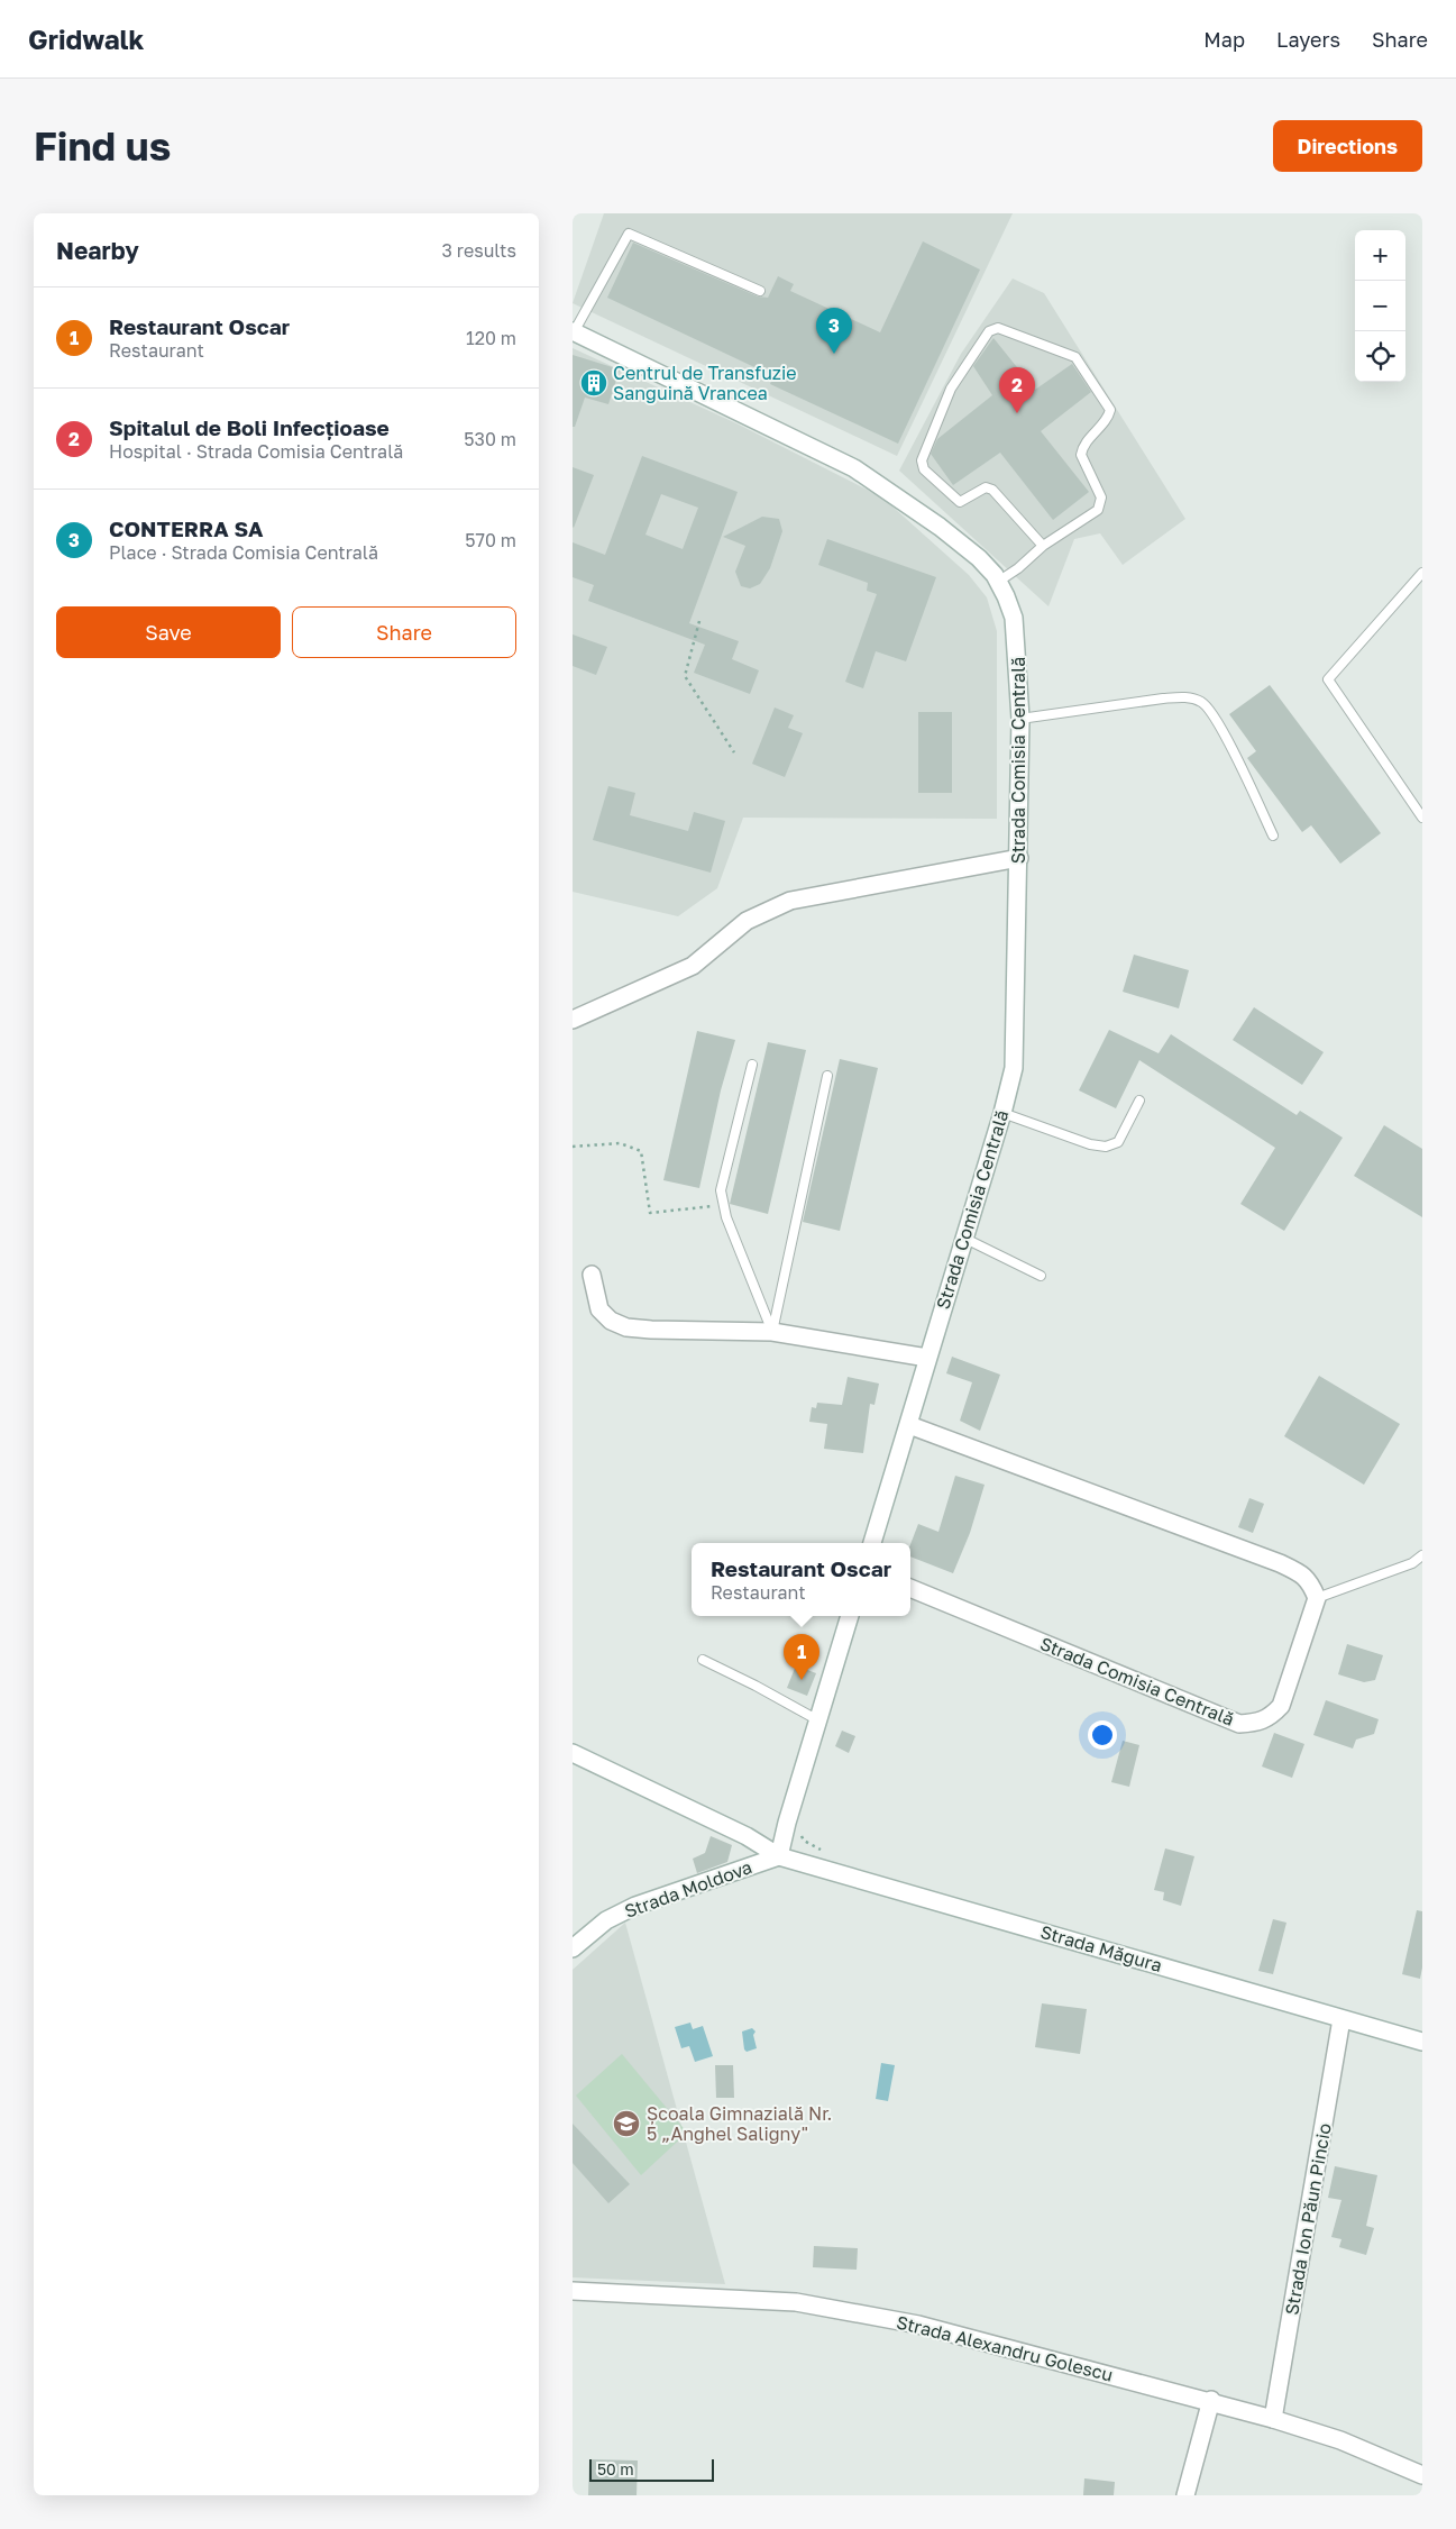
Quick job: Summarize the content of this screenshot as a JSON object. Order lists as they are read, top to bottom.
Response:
{
  "streets": {
    "street": [
      "Strada Comisia Centrală",
      "Strada Moldova",
      "Strada Măgura",
      "Strada Ion Păun Pincio",
      "Strada Alexandru Golescu"
    ]
  },
  "crossings": [
    ["Strada Moldova", "Strada Măgura"],
    ["Strada Măgura", "Strada Ion Păun Pincio"],
    ["Strada Ion Păun Pincio", "Strada Alexandru Golescu"]
  ],
  "places": {
    "building": ["Centrul de Transfuzie Sanguină Vrancea"],
    "school or university": ["Școala Gimnazială Nr. 5 „Anghel Saligny\""]
  },
  "scale_bar": "50 m",
  "page": {
    "header": "Gridwalk",
    "nav": ["Map", "Layers", "Share"],
    "buttons": [
      "Directions",
      ["Save", "Share"]
    ],
    "title": "Find us",
    "heading": ["Nearby", "3 results"],
    "map_buttons": ["+", "−"],
    "list": [
      {
        "mark": "1",
        "name": "Restaurant Oscar",
        "note": "Restaurant",
        "value": "120 m"
      },
      {
        "mark": "2",
        "name": "Spitalul de Boli Infecțioase",
        "note": "Hospital · Strada Comisia Centrală",
        "value": "530 m"
      },
      {
        "mark": "3",
        "name": "CONTERRA SA",
        "note": "Place · Strada Comisia Centrală",
        "value": "570 m"
      }
    ],
    "pins": ["3", "2", "1"],
    "popup": ["Restaurant Oscar", "Restaurant"],
    "scale": "50 m"
  }
}
